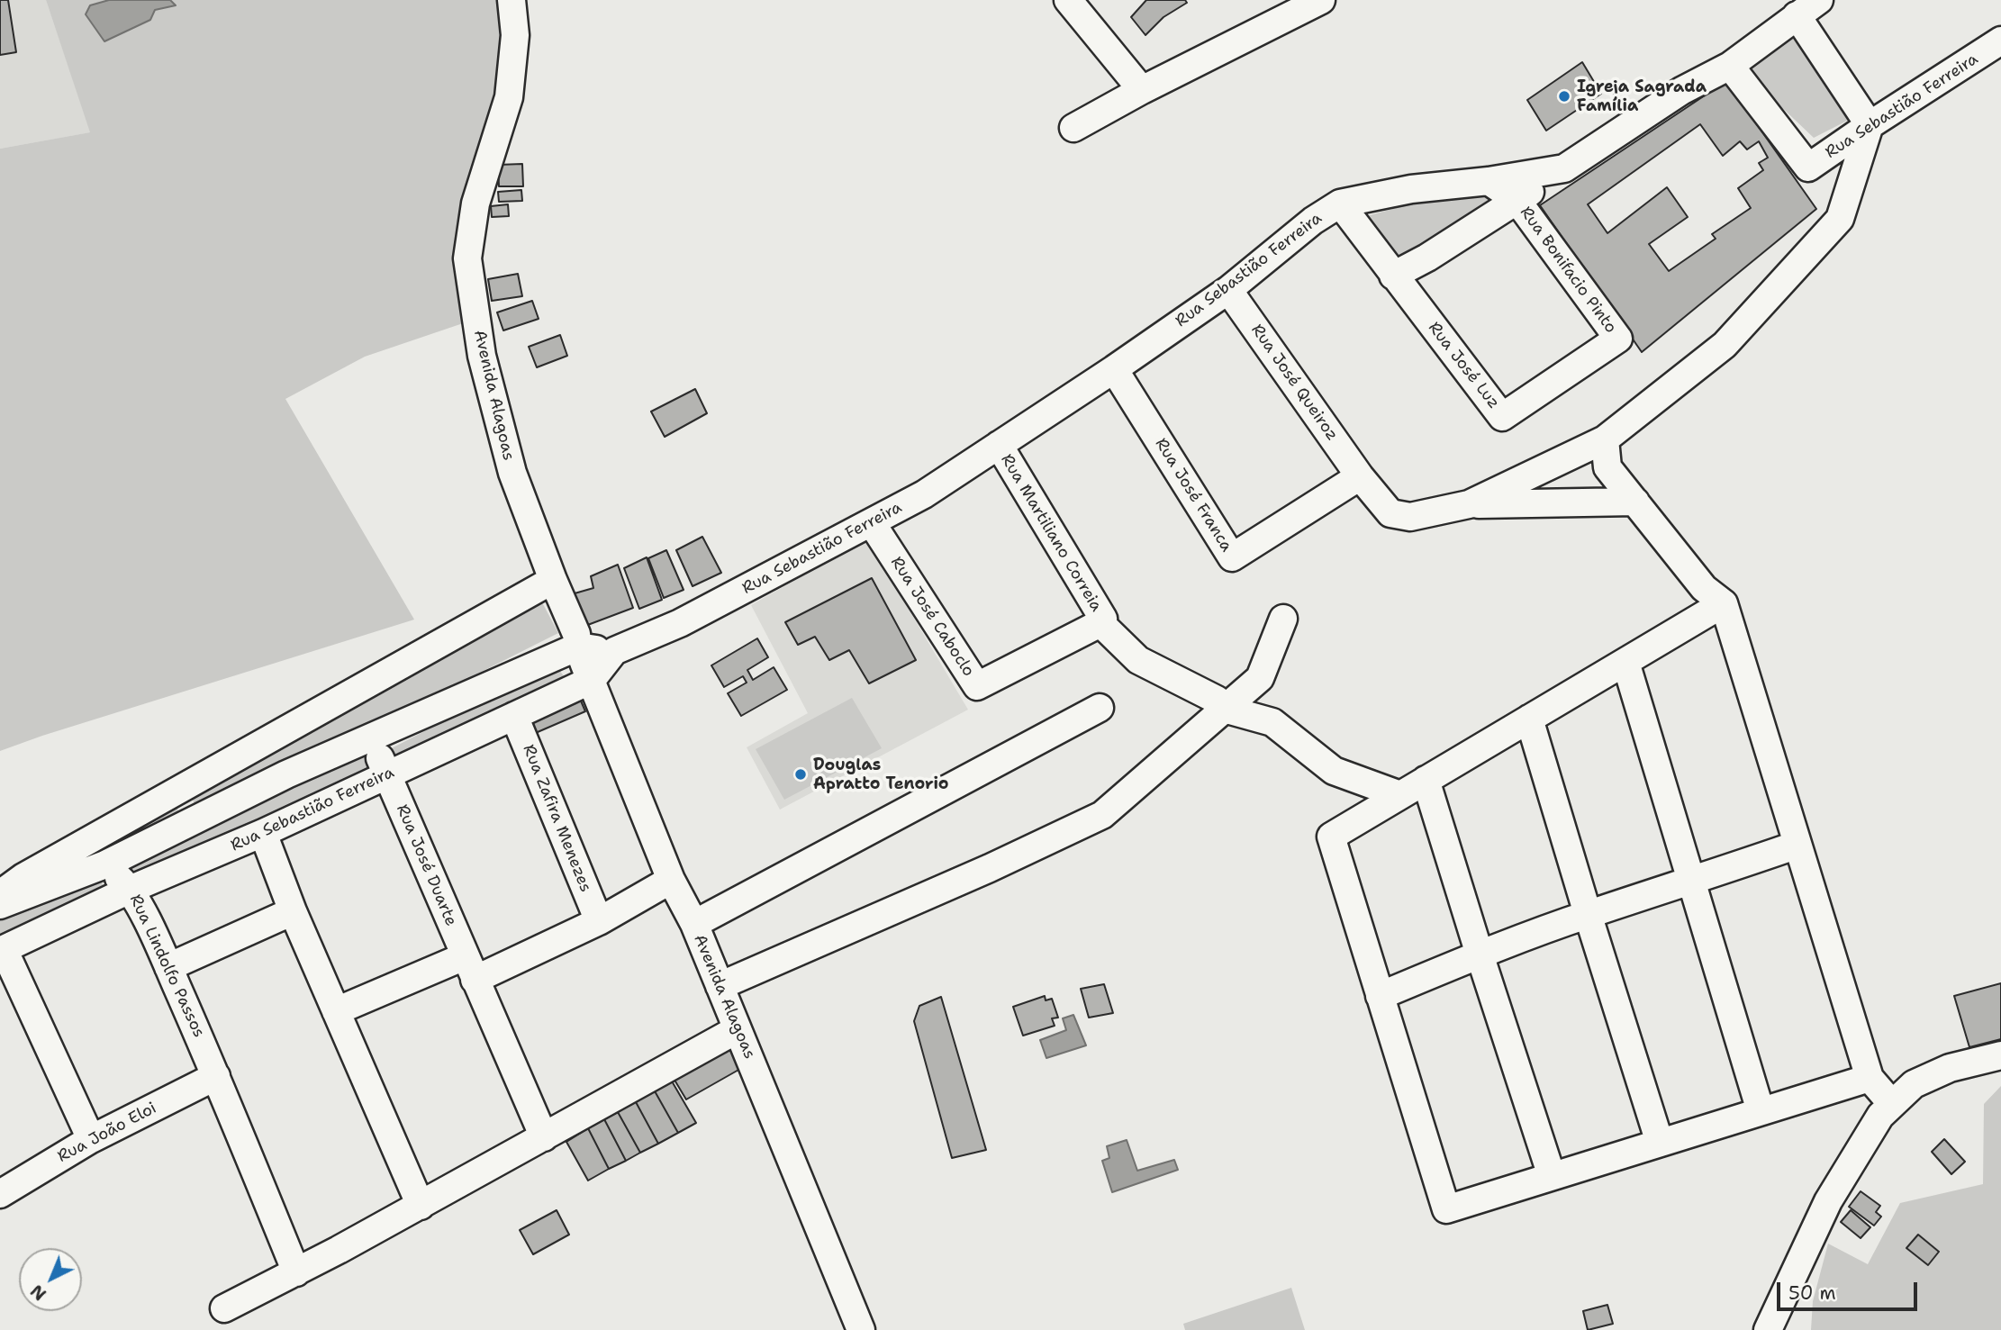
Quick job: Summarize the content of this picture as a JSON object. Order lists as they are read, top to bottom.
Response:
{
  "streets": {
    "street": [
      "Rua Sebastião Ferreira",
      "Rua Bonifacio Pinto",
      "Rua José Luz",
      "Rua José Queiroz",
      "Avenida Alagoas",
      "Rua José Franca",
      "Rua Martiliano Correia",
      "Rua José Caboclo",
      "Rua Zafira Menezes",
      "Rua José Duarte",
      "Rua Lindolfo Passos",
      "Rua João Eloi"
    ]
  },
  "crossings": [
    ["Rua Sebastião Ferreira", "Rua Bonifacio Pinto"],
    ["Rua Sebastião Ferreira", "Rua José Luz"],
    ["Rua Sebastião Ferreira", "Rua José Queiroz"],
    ["Rua Sebastião Ferreira", "Avenida Alagoas"],
    ["Rua Sebastião Ferreira", "Rua José Franca"],
    ["Rua Sebastião Ferreira", "Rua Martiliano Correia"],
    ["Rua Sebastião Ferreira", "Rua José Caboclo"],
    ["Rua Sebastião Ferreira", "Rua Zafira Menezes"],
    ["Rua Sebastião Ferreira", "Rua José Duarte"],
    ["Rua Sebastião Ferreira", "Rua Lindolfo Passos"],
    ["Rua Bonifacio Pinto", "Rua José Luz"],
    ["Rua José Queiroz", "Rua José Franca"],
    ["Rua Martiliano Correia", "Rua José Caboclo"],
    ["Rua Lindolfo Passos", "Rua João Eloi"]
  ],
  "places": ["Igreja Sagrada Família", "Douglas Apratto Tenorio"],
  "scale_bar": "50 m",
  "north": "bottom left"
}
